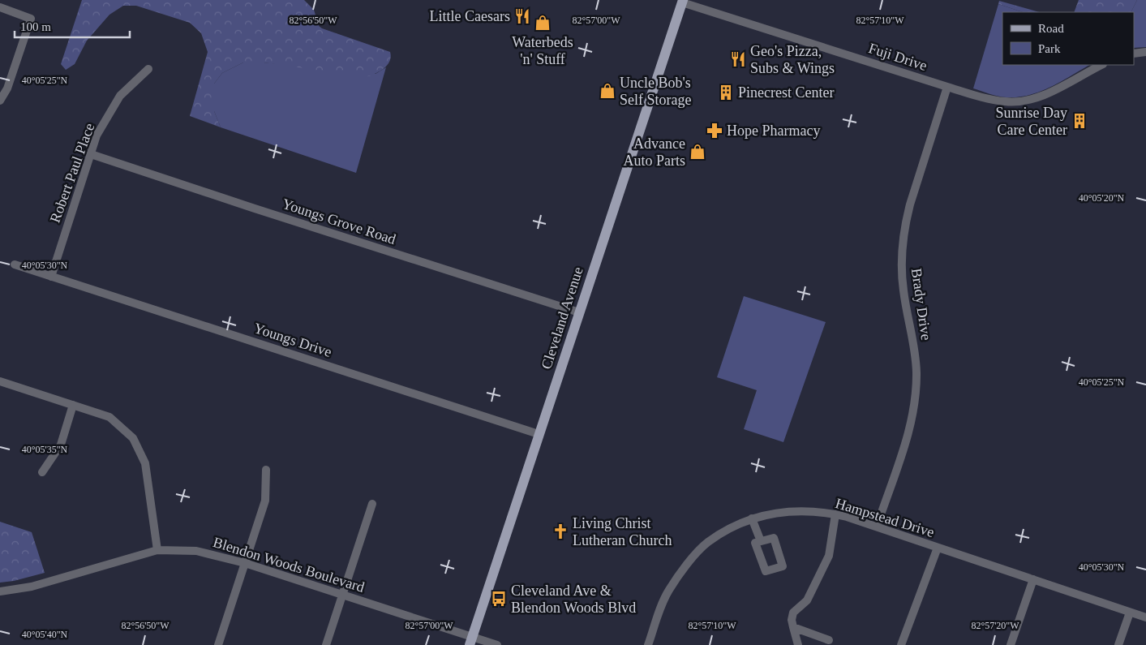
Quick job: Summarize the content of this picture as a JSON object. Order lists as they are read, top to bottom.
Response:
{
  "streets": {
    "main road": ["Cleveland Avenue"],
    "street": [
      "Fuji Drive",
      "Robert Paul Place",
      "Youngs Grove Road",
      "Brady Drive",
      "Youngs Drive",
      "Hampstead Drive",
      "Blendon Woods Boulevard"
    ]
  },
  "crossings": [
    ["Fuji Drive", "Brady Drive"],
    ["Fuji Drive", "Cleveland Avenue"],
    ["Robert Paul Place", "Youngs Grove Road"],
    ["Robert Paul Place", "Youngs Drive"],
    ["Youngs Grove Road", "Cleveland Avenue"],
    ["Brady Drive", "Hampstead Drive"],
    ["Cleveland Avenue", "Youngs Drive"],
    ["Cleveland Avenue", "Blendon Woods Boulevard"]
  ],
  "places": {
    "restaurant": ["Little Caesars", "Geo's Pizza, Subs & Wings"],
    "shop": ["Waterbeds 'n' Stuff", "Uncle Bob's Self Storage", "Advance Auto Parts"],
    "building": ["Pinecrest Center", "Sunrise Day Care Center"],
    "pharmacy": ["Hope Pharmacy"],
    "church": ["Living Christ Lutheran Church"],
    "bus stop": ["Cleveland Ave & Blendon Woods Blvd"]
  },
  "legend": ["Road", "Park"],
  "scale_bar": "100 m",
  "coordinates": [
    "82°56'50\"W",
    "82°57'00\"W",
    "82°57'10\"W",
    "40°05'25\"N",
    "40°05'20\"N",
    "40°05'30\"N",
    "40°05'35\"N",
    "82°57'20\"W",
    "40°05'40\"N"
  ]
}
